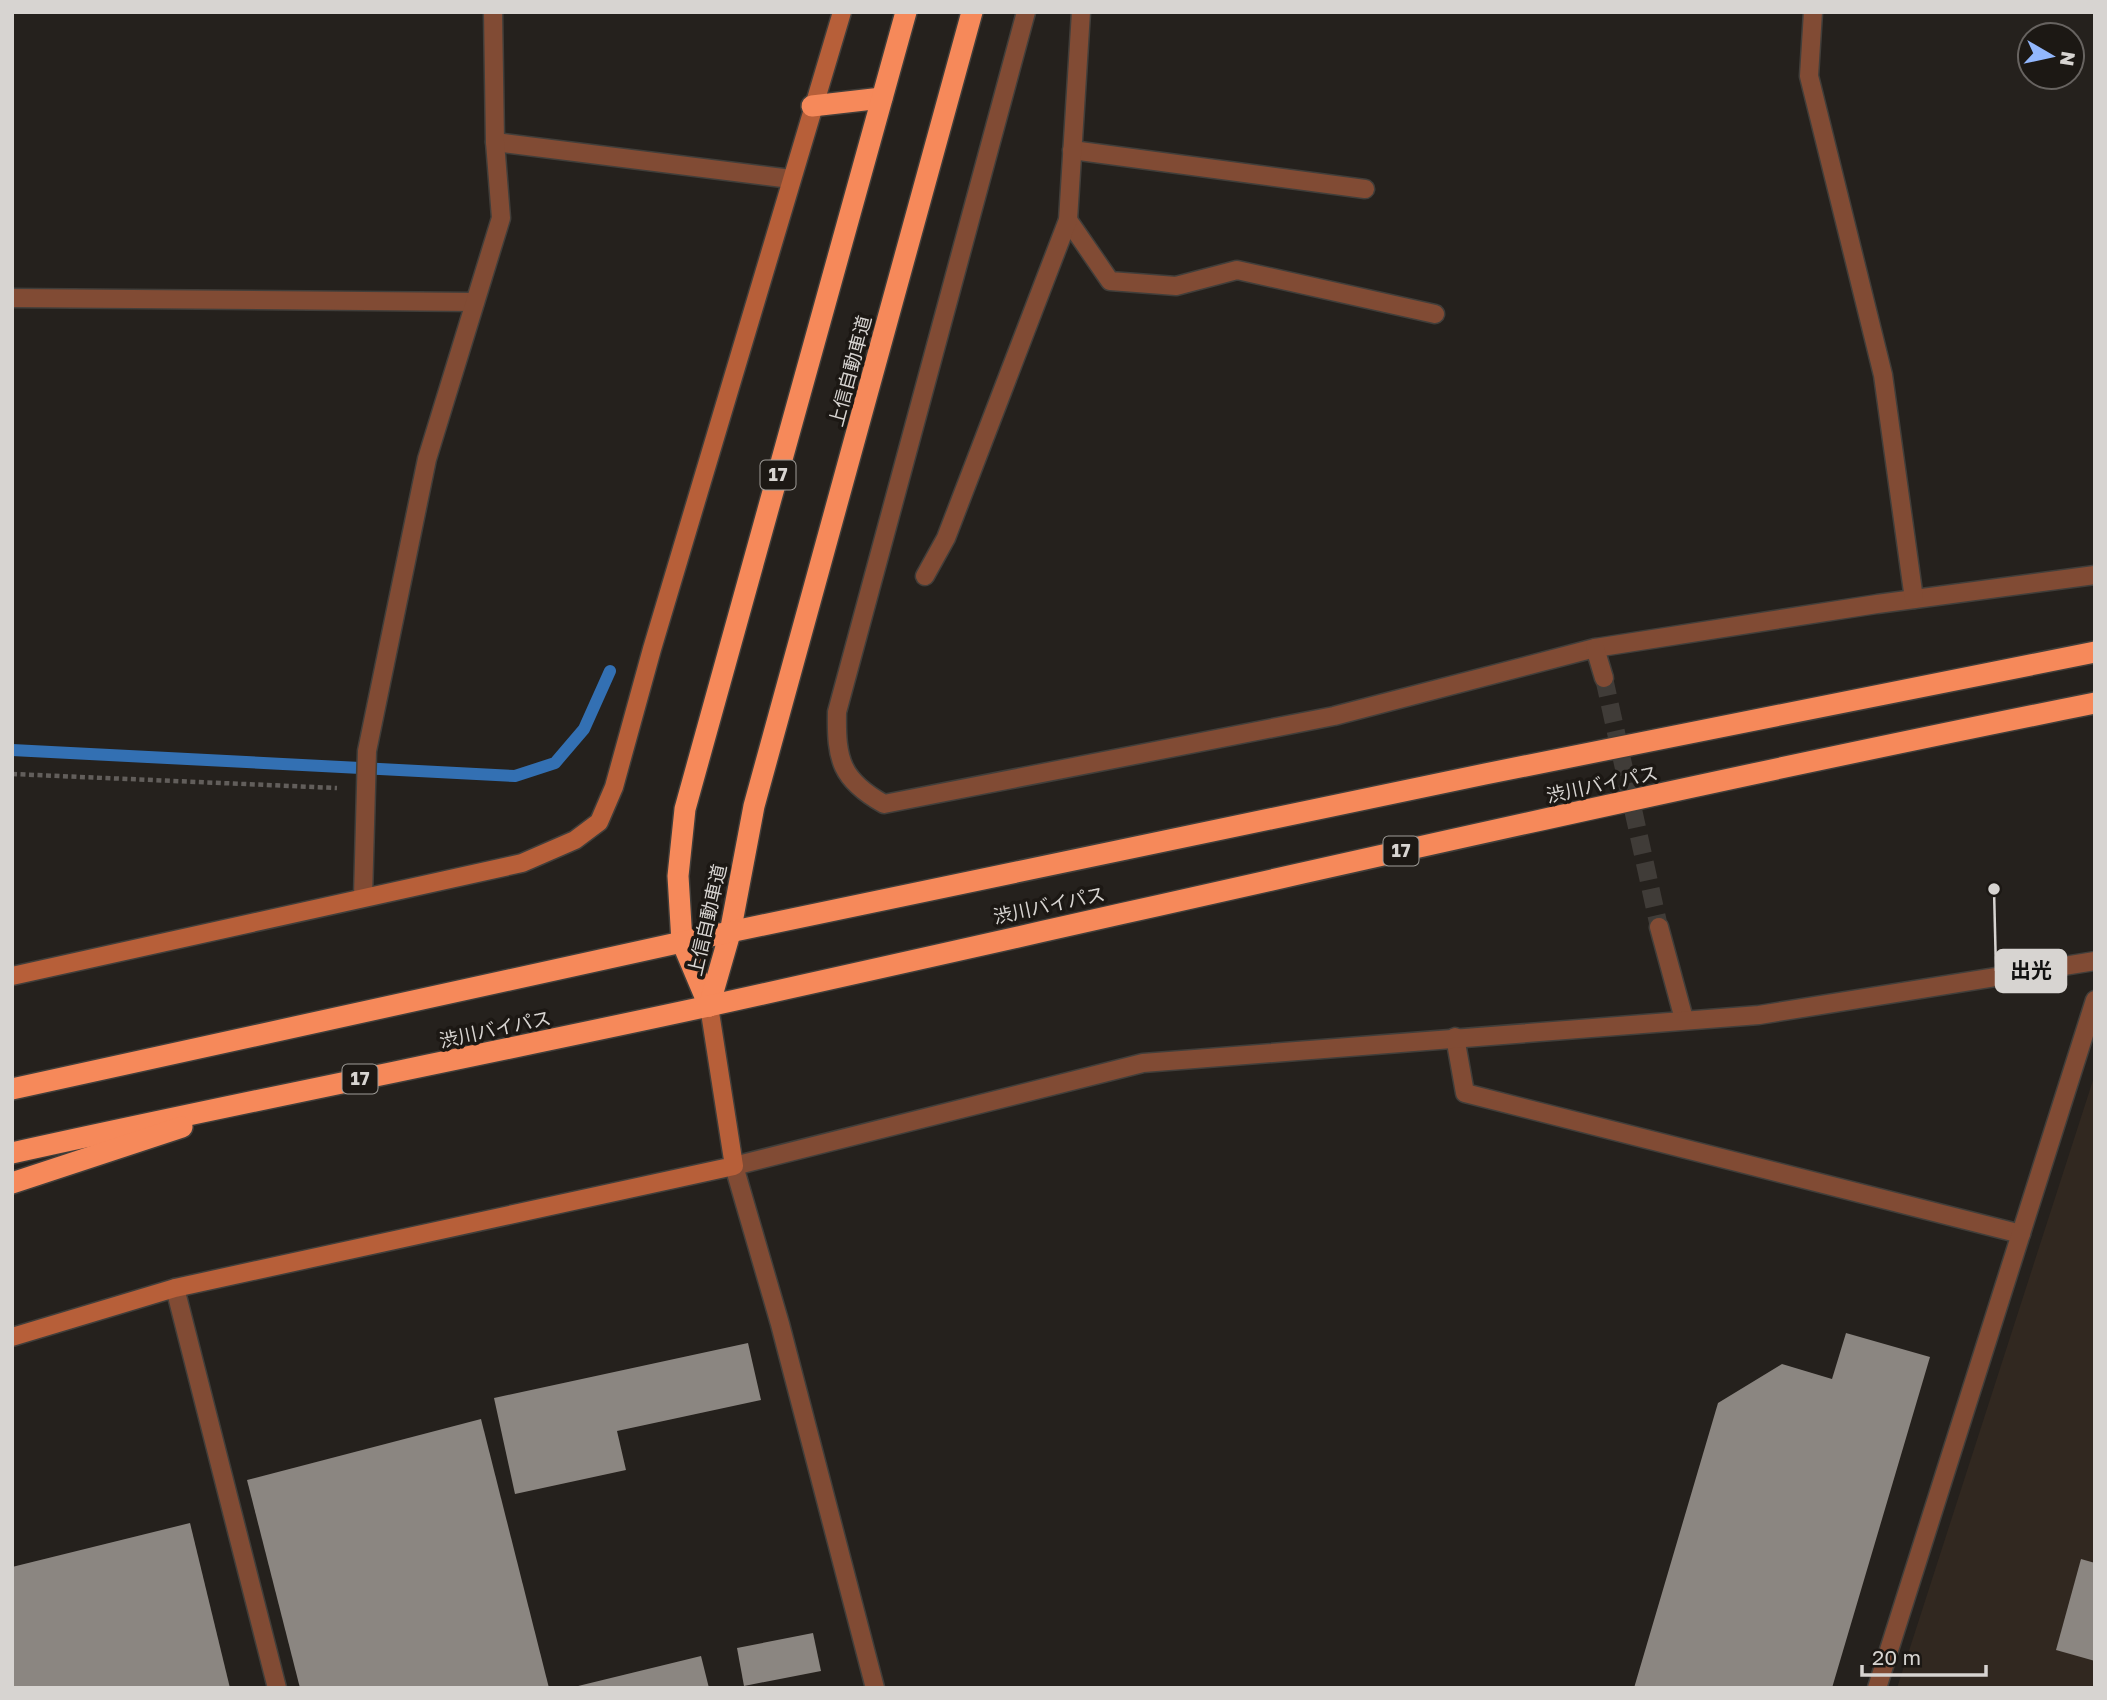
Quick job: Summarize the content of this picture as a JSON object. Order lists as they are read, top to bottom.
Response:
{
  "streets": {
    "highway": ["上信自動車道", "17", "渋川バイパス"]
  },
  "crossings": [
    ["上信自動車道", "渋川バイパス"]
  ],
  "places": ["出光"],
  "scale_bar": "20 m",
  "north": "right"
}
